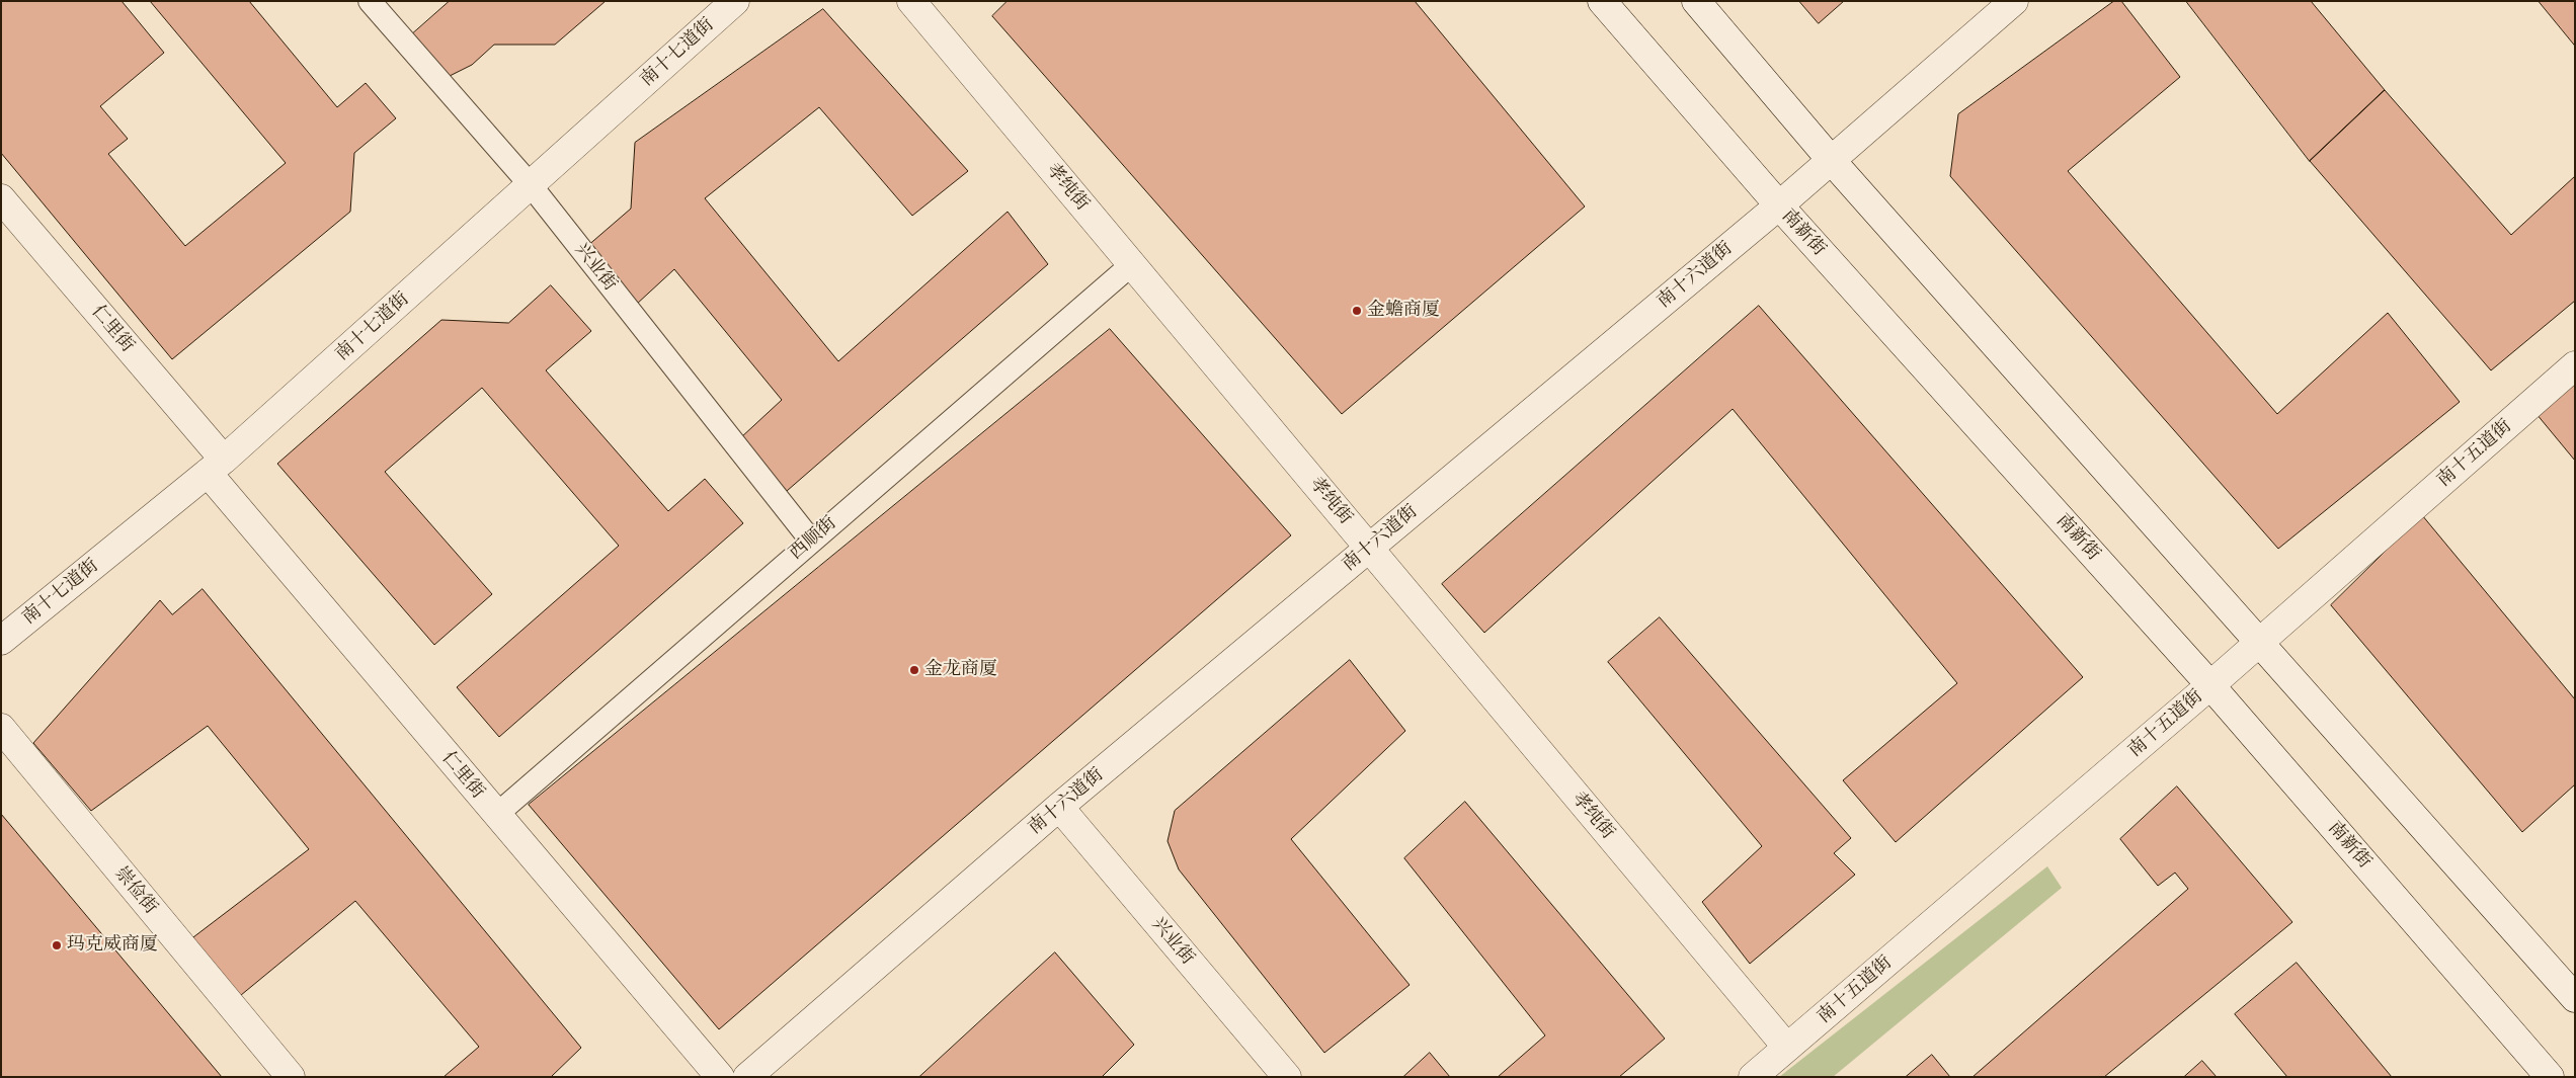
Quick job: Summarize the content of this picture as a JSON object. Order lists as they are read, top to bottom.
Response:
{
  "streets": {
    "street": [
      "南十七道街",
      "孝纯街",
      "南新街",
      "兴业街",
      "南十六道街",
      "仁里街",
      "南十五道街",
      "崇俭街"
    ],
    "lane": ["西顺街"]
  },
  "crossings": [
    ["南十七道街", "兴业街"],
    ["南十七道街", "仁里街"],
    ["孝纯街", "南十六道街"],
    ["孝纯街", "南十五道街"],
    ["孝纯街", "西顺街"],
    ["南新街", "南十六道街"],
    ["南新街", "南十五道街"],
    ["兴业街", "南十六道街"],
    ["兴业街", "西顺街"],
    ["仁里街", "西顺街"]
  ],
  "places": ["金蟾商厦", "金龙商厦", "玛克威商厦"]
}
